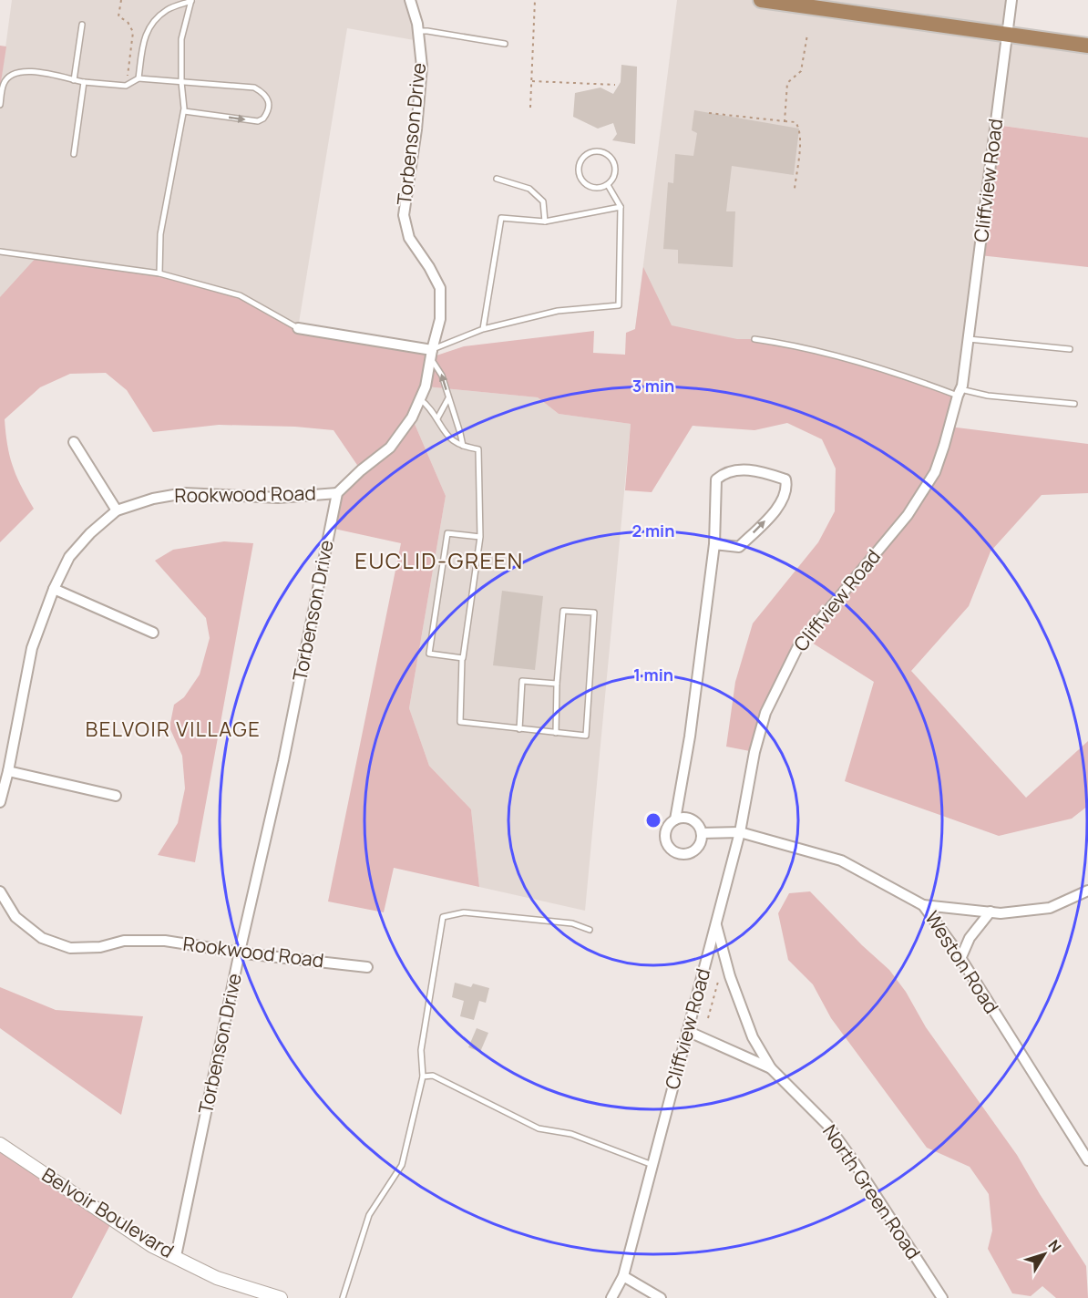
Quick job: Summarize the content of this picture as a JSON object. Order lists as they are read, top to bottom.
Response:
{
  "streets": {
    "street": [
      "Torbenson Drive",
      "Cliffview Road",
      "Rookwood Road",
      "Weston Road",
      "North Green Road",
      "Belvoir Boulevard"
    ]
  },
  "crossings": [
    ["Torbenson Drive", "Rookwood Road"],
    ["Torbenson Drive", "Belvoir Boulevard"],
    ["Cliffview Road", "Weston Road"],
    ["Cliffview Road", "North Green Road"]
  ],
  "districts": ["EUCLID-GREEN", "BELVOIR VILLAGE"],
  "north": "top right",
  "rings": ["3 min", "2 min", "1 min"]
}
